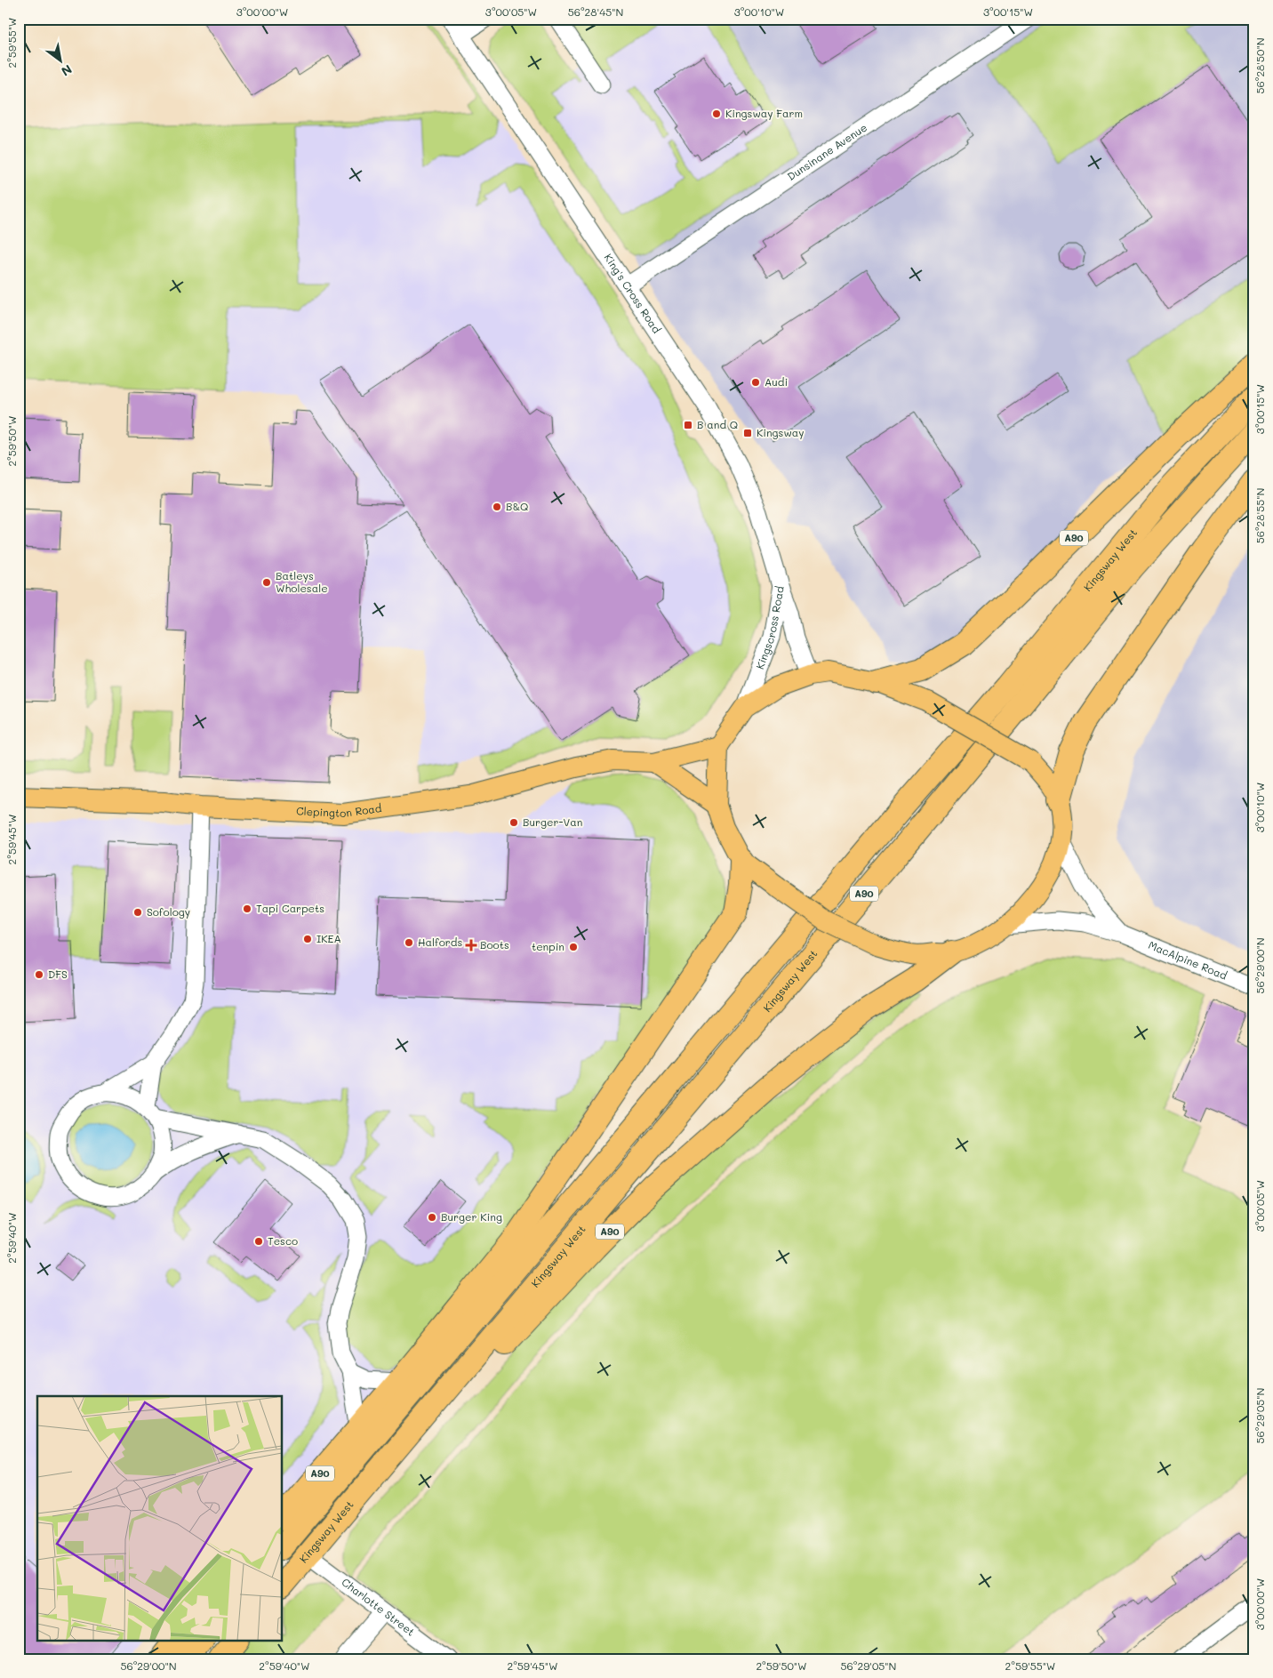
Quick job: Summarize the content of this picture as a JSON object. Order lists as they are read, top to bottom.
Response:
{
  "streets": {
    "highway": ["A90", "Kingsway West"],
    "main road": ["Clepington Road"],
    "street": [
      "Dunsinane Avenue",
      "King's Cross Road",
      "Kingscross Road",
      "MacAlpine Road",
      "Charlotte Street"
    ]
  },
  "crossings": [
    ["Dunsinane Avenue", "King's Cross Road"],
    ["King's Cross Road", "Kingscross Road"],
    ["A90", "Kingsway West"],
    ["A90", "Charlotte Street"],
    ["Kingsway West", "Charlotte Street"]
  ],
  "places": {
    "other": [
      "Kingsway Farm",
      "Audi",
      "B&Q",
      "Batleys Wholesale",
      "Burger-Van",
      "Tapi Carpets",
      "Sofology",
      "IKEA",
      "Halfords",
      "tenpin",
      "DFS",
      "Burger King",
      "Tesco"
    ],
    "transit": ["B and Q", "Kingsway"],
    "health": ["Boots"]
  },
  "north": "bottom right",
  "coordinates": [
    "3°00'00\"W",
    "3°00'05\"W",
    "56°28'45\"N",
    "3°00'10\"W",
    "3°00'15\"W",
    "2°59'55\"W",
    "56°28'50\"N",
    "2°59'50\"W",
    "56°28'55\"N",
    "2°59'45\"W",
    "56°29'00\"N",
    "2°59'40\"W",
    "56°29'05\"N"
  ]
}
